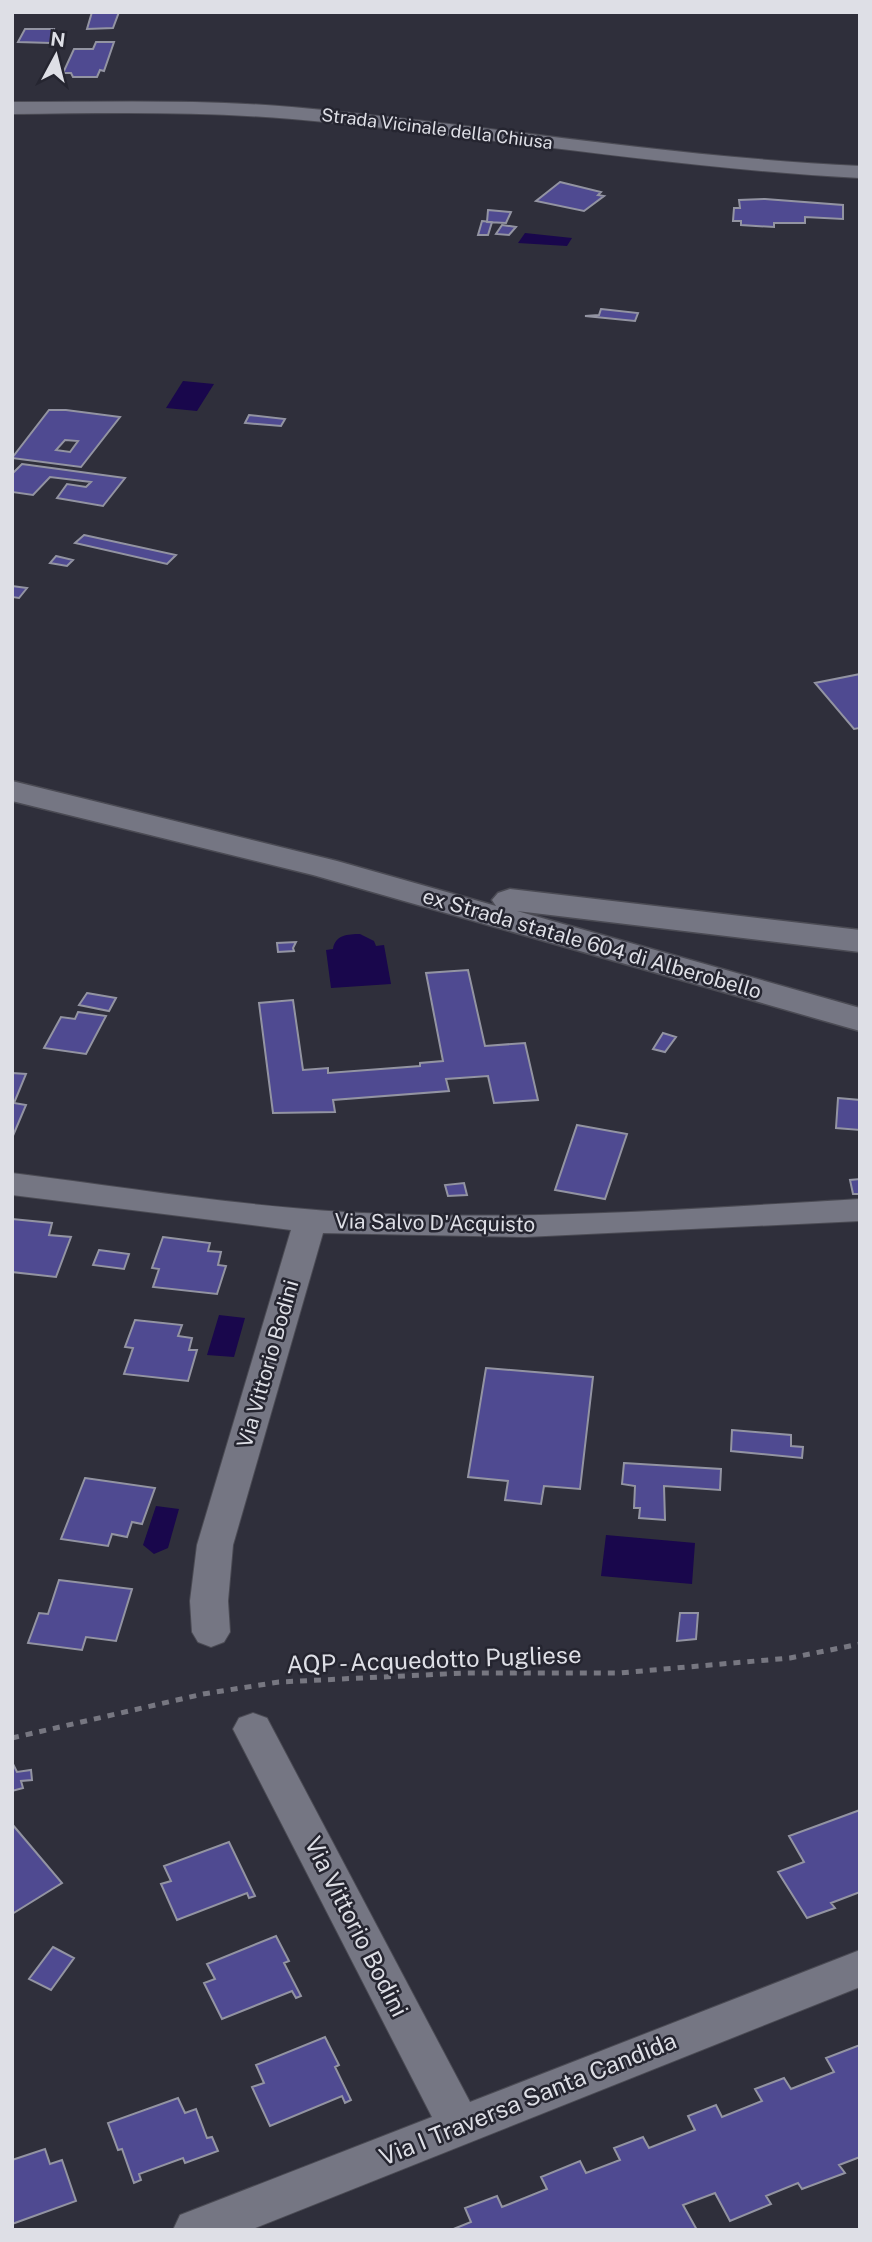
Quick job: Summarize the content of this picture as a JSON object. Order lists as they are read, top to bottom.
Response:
{
  "streets": {
    "main road": ["ex Strada statale 604 di Alberobello"],
    "street": [
      "Strada Vicinale della Chiusa",
      "Via Salvo D'Acquisto",
      "Via Vittorio Bodini",
      "Via I Traversa Santa Candida"
    ],
    "path": ["AQP - Acquedotto Pugliese"]
  },
  "crossings": [
    ["Via Salvo D'Acquisto", "Via Vittorio Bodini"],
    ["Via Vittorio Bodini", "Via I Traversa Santa Candida"]
  ],
  "north": "top"
}
